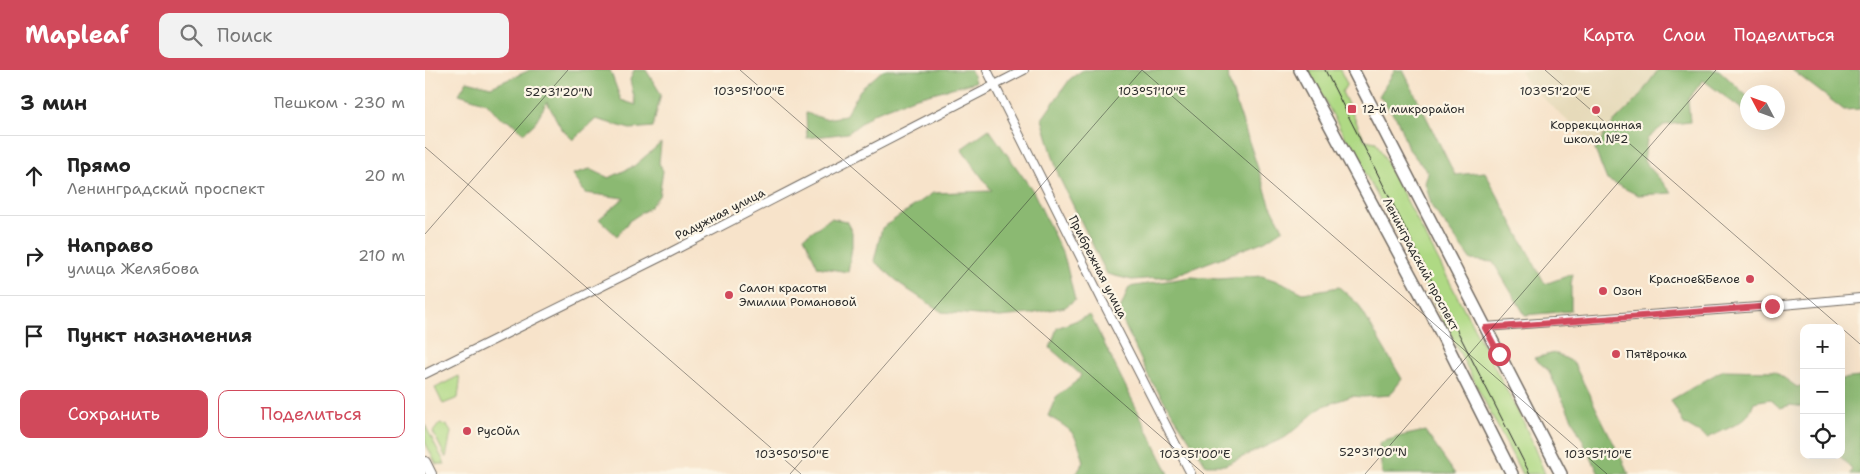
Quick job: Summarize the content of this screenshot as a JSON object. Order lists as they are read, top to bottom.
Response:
{
  "streets": {
    "main road": ["Ленинградский проспект"],
    "street": ["Радужная улица", "Прибрежная улица"]
  },
  "crossings": [
    ["Радужная улица", "Прибрежная улица"]
  ],
  "places": {
    "transit": ["12-й микрорайон"],
    "other": [
      "Коррекционная школа №2",
      "Красное&Белое",
      "Озон",
      "Салон красоты Эмилии Романовой",
      "Пятёрочка",
      "РусОйл"
    ]
  },
  "north": "top left",
  "page": {
    "header": "Mapleaf",
    "search": "Поиск",
    "nav": ["Карта", "Слои", "Поделиться"],
    "heading": ["3 мин", "Пешком · 230 m"],
    "list": [
      ["Прямо", "Ленинградский проспект", "20 m"],
      ["Направо", "улица Желябова", "210 m"],
      "Пункт назначения"
    ],
    "map_buttons": ["+", "−"],
    "buttons": ["Сохранить", "Поделиться"]
  },
  "coordinates": [
    "103°51'00\"E",
    "103°51'10\"E",
    "103°51'20\"E",
    "52°31'20\"N",
    "52°31'00\"N",
    "103°50'50\"E"
  ]
}
